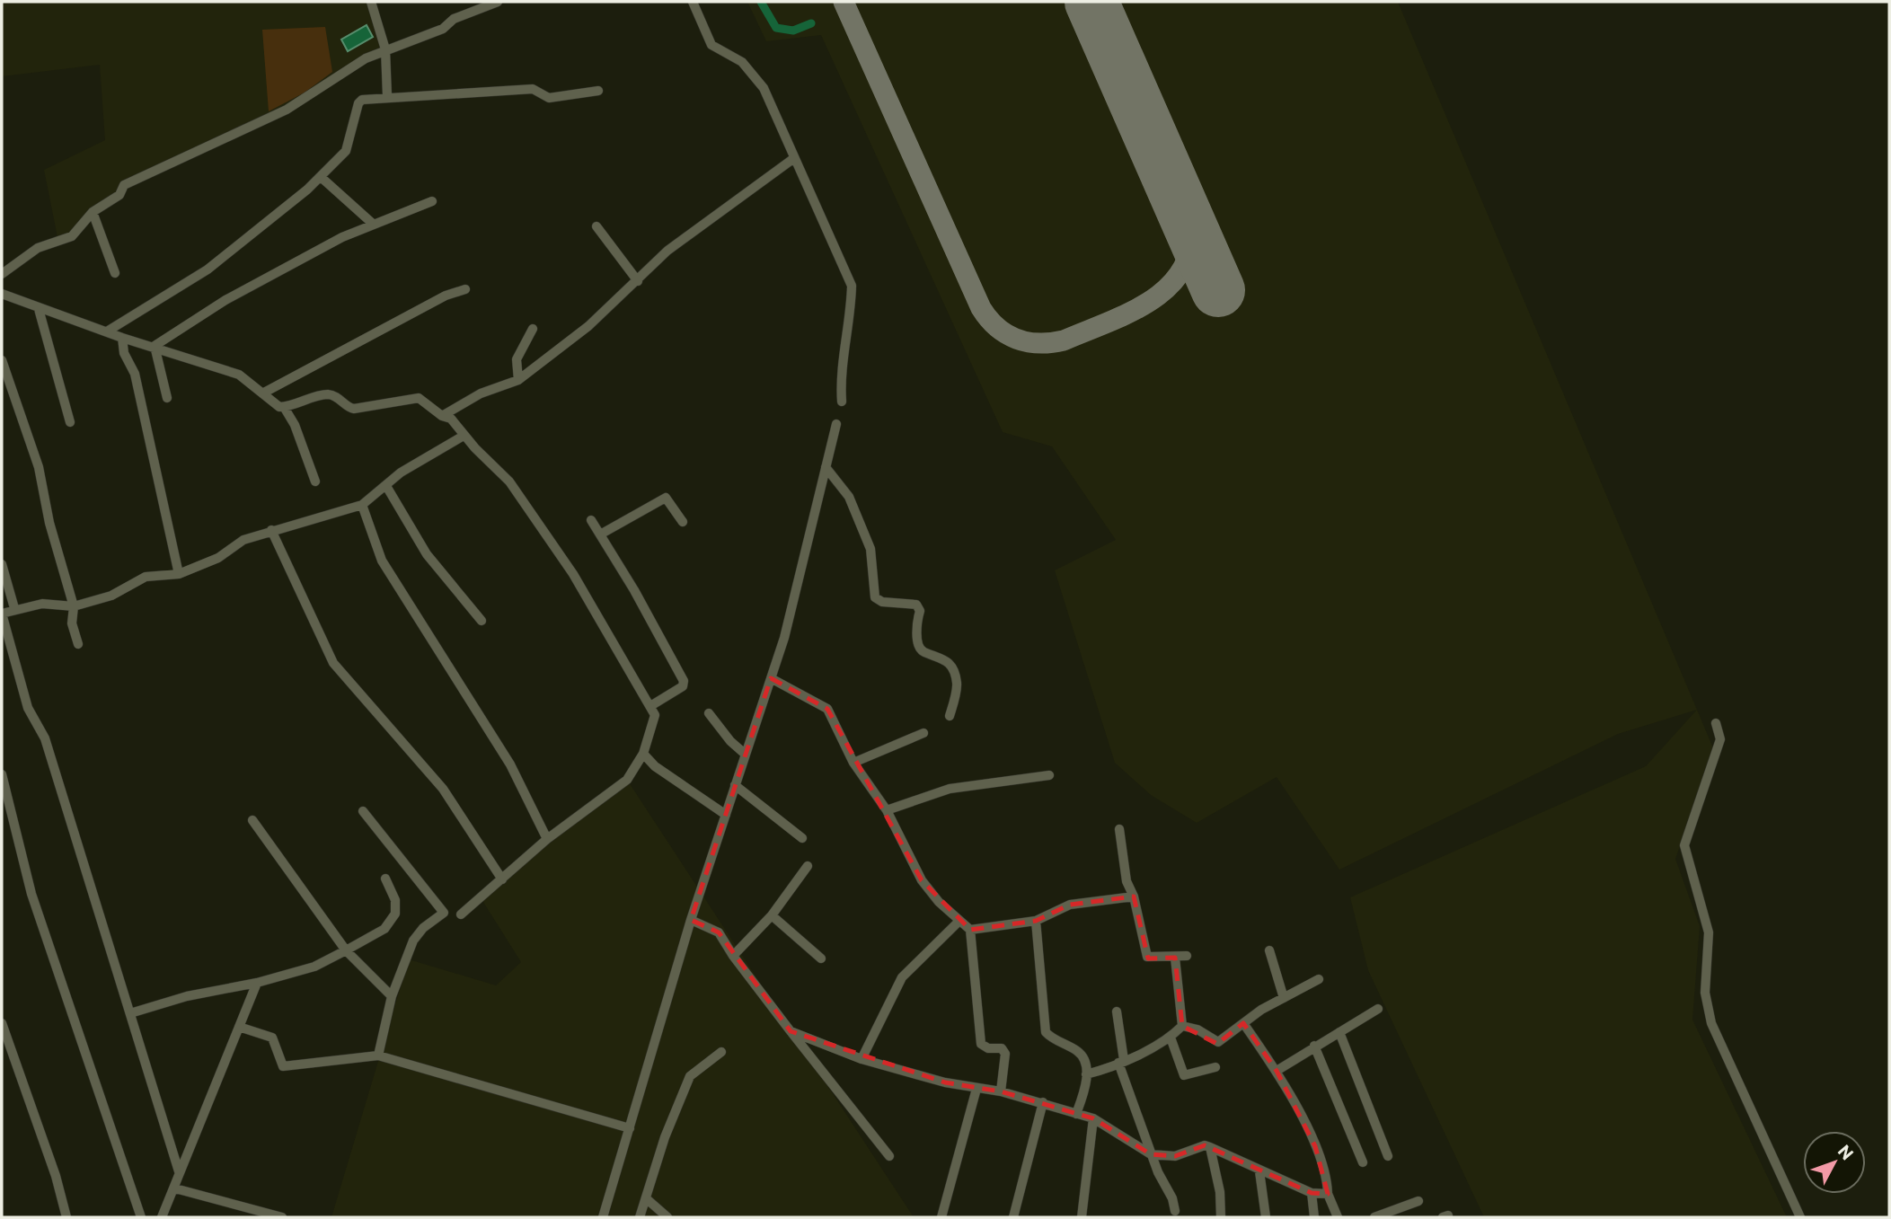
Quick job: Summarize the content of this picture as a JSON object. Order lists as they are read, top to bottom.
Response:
{
  "north": "top right"
}
